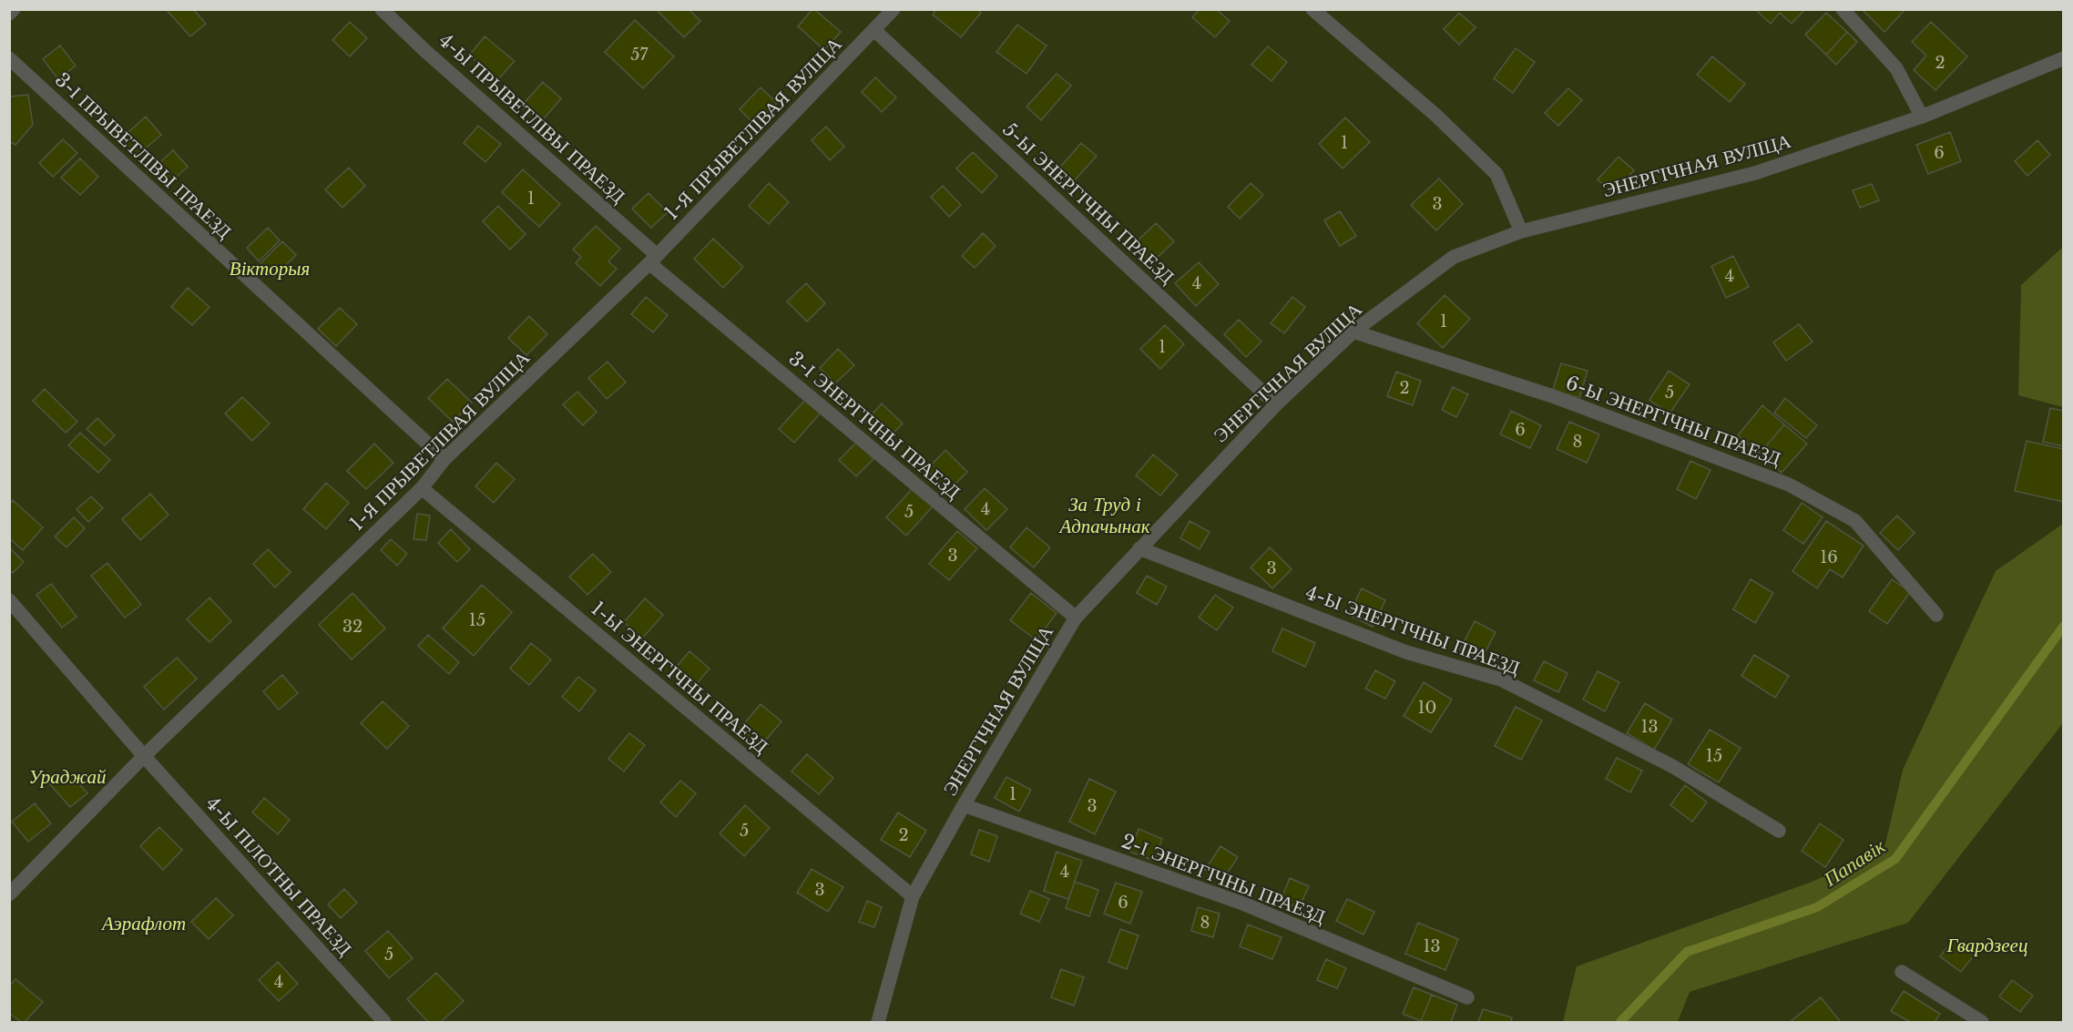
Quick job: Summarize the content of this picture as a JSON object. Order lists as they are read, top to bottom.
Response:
{
  "streets": {
    "lane": [
      "4-Ы ПРЫВЕТЛІВЫ ПРАЕЗД",
      "1-Я ПРЫВЕТЛІВАЯ ВУЛІЦА",
      "3-І ПРЫВЕТЛІВЫ ПРАЕЗД",
      "ЭНЕРГІЧНАЯ ВУЛІЦА",
      "5-Ы ЭНЕРГІЧНЫ ПРАЕЗД",
      "6-Ы ЭНЕРГІЧНЫ ПРАЕЗД",
      "3-І ЭНЕРГІЧНЫ ПРАЕЗД",
      "4-Ы ЭНЕРГІЧНЫ ПРАЕЗД",
      "1-Ы ЭНЕРГІЧНЫ ПРАЕЗД",
      "4-Ы ПІЛОТНЫ ПРАЕЗД",
      "2-І ЭНЕРГІЧНЫ ПРАЕЗД"
    ]
  },
  "crossings": [
    ["4-Ы ПРЫВЕТЛІВЫ ПРАЕЗД", "1-Я ПРЫВЕТЛІВАЯ ВУЛІЦА"],
    ["4-Ы ПРЫВЕТЛІВЫ ПРАЕЗД", "3-І ЭНЕРГІЧНЫ ПРАЕЗД"],
    ["1-Я ПРЫВЕТЛІВАЯ ВУЛІЦА", "3-І ПРЫВЕТЛІВЫ ПРАЕЗД"],
    ["1-Я ПРЫВЕТЛІВАЯ ВУЛІЦА", "5-Ы ЭНЕРГІЧНЫ ПРАЕЗД"],
    ["1-Я ПРЫВЕТЛІВАЯ ВУЛІЦА", "3-І ЭНЕРГІЧНЫ ПРАЕЗД"],
    ["1-Я ПРЫВЕТЛІВАЯ ВУЛІЦА", "1-Ы ЭНЕРГІЧНЫ ПРАЕЗД"],
    ["1-Я ПРЫВЕТЛІВАЯ ВУЛІЦА", "4-Ы ПІЛОТНЫ ПРАЕЗД"],
    ["ЭНЕРГІЧНАЯ ВУЛІЦА", "5-Ы ЭНЕРГІЧНЫ ПРАЕЗД"],
    ["ЭНЕРГІЧНАЯ ВУЛІЦА", "6-Ы ЭНЕРГІЧНЫ ПРАЕЗД"],
    ["ЭНЕРГІЧНАЯ ВУЛІЦА", "3-І ЭНЕРГІЧНЫ ПРАЕЗД"],
    ["ЭНЕРГІЧНАЯ ВУЛІЦА", "4-Ы ЭНЕРГІЧНЫ ПРАЕЗД"],
    ["ЭНЕРГІЧНАЯ ВУЛІЦА", "1-Ы ЭНЕРГІЧНЫ ПРАЕЗД"],
    ["ЭНЕРГІЧНАЯ ВУЛІЦА", "2-І ЭНЕРГІЧНЫ ПРАЕЗД"]
  ],
  "water": ["Папавік"],
  "parks": [
    "Вікторыя",
    "За Труд і Адпачынак",
    "Ураджай",
    "Аэрафлот",
    "Гвардзеец"
  ],
  "house_numbers": [
    "57",
    "2",
    "1",
    "6",
    "1",
    "3",
    "4",
    "4",
    "1",
    "1",
    "2",
    "5",
    "6",
    "8",
    "4",
    "5",
    "3",
    "16",
    "3",
    "15",
    "32",
    "10",
    "13",
    "15",
    "1",
    "3",
    "5",
    "2",
    "4",
    "3",
    "6",
    "8",
    "13",
    "5",
    "4"
  ]
}
